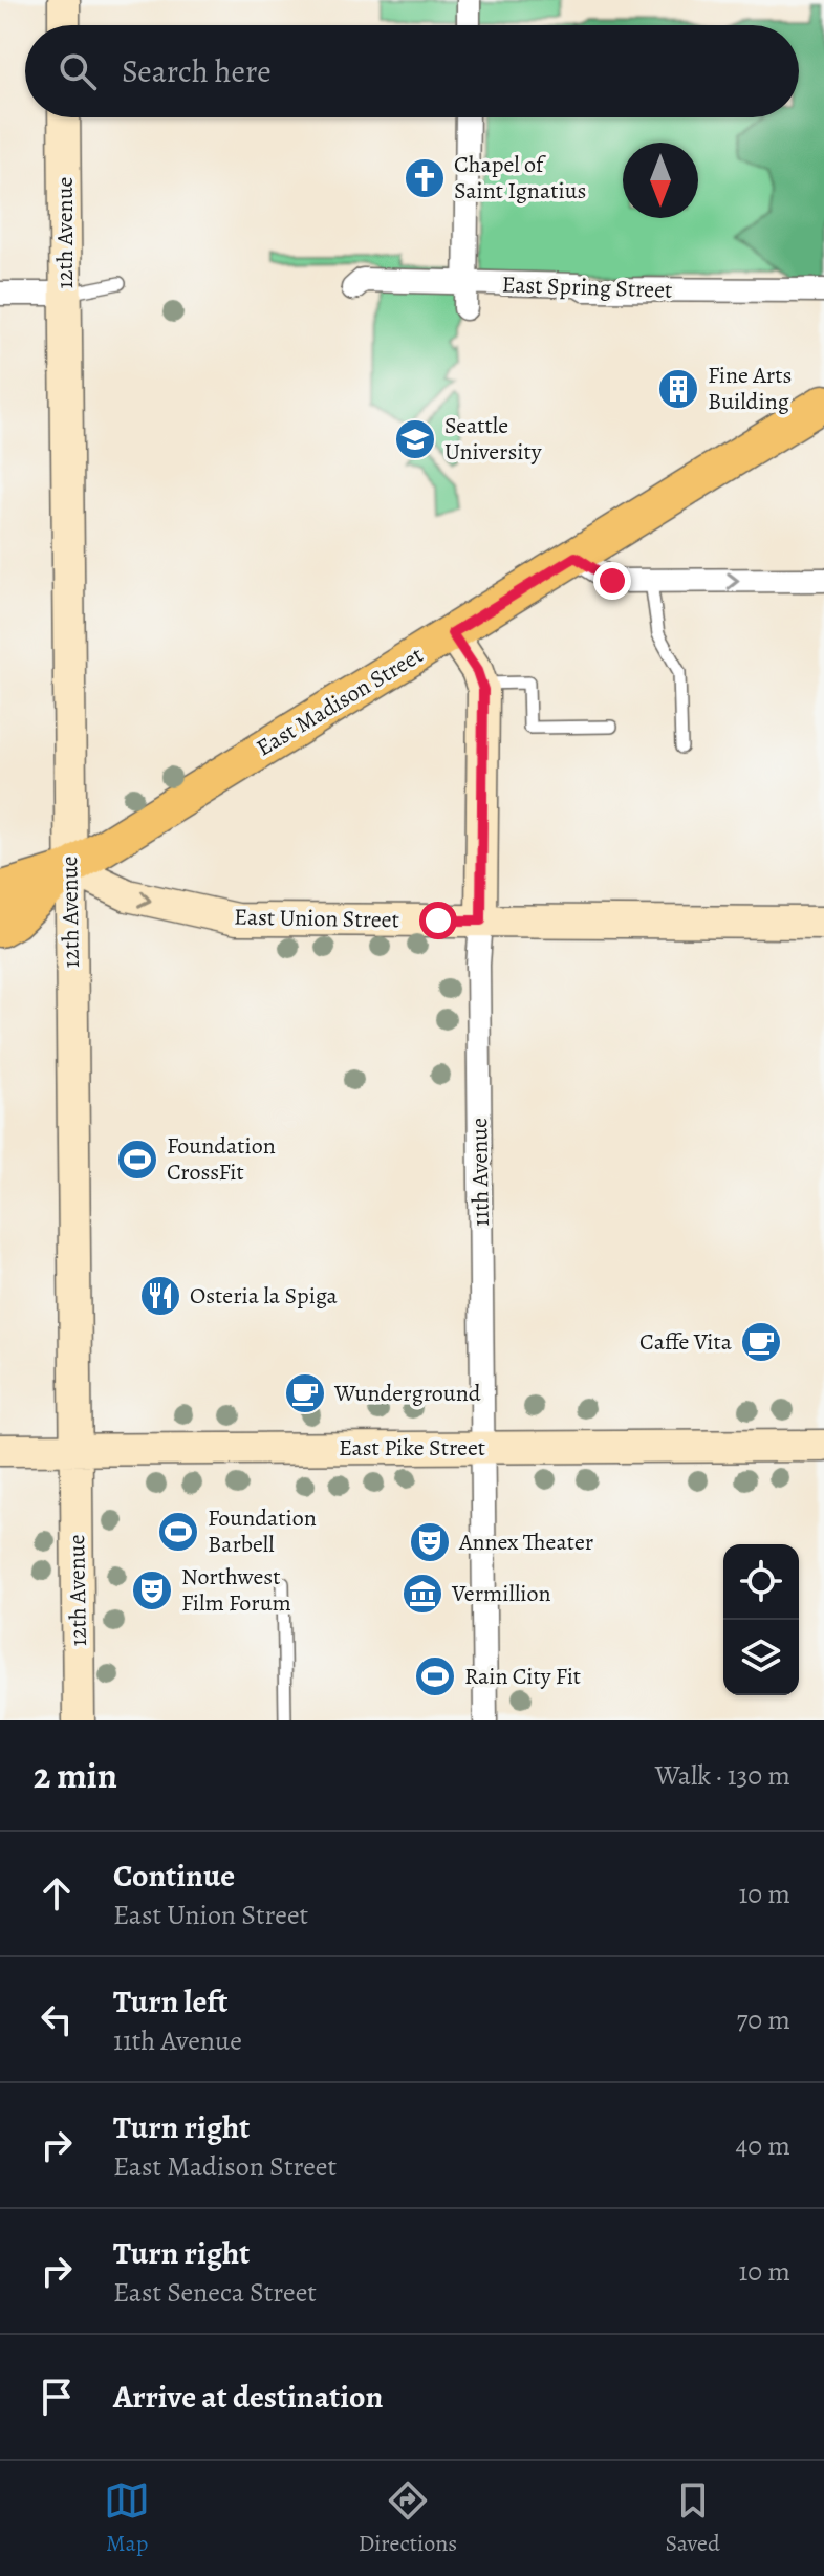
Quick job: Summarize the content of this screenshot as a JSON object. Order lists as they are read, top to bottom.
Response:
{
  "streets": {
    "main road": ["East Madison Street"],
    "street": [
      "12th Avenue",
      "East Spring Street",
      "East Union Street",
      "11th Avenue",
      "East Pike Street"
    ]
  },
  "crossings": [
    ["12th Avenue", "East Madison Street"],
    ["12th Avenue", "East Union Street"],
    ["12th Avenue", "East Pike Street"],
    ["East Madison Street", "East Union Street"],
    ["East Union Street", "11th Avenue"],
    ["11th Avenue", "East Pike Street"]
  ],
  "one_way": ["East Union Street"],
  "places": {
    "church": ["Chapel of Saint Ignatius"],
    "building": ["Fine Arts Building"],
    "school or university": ["Seattle University"],
    "sports": ["Foundation CrossFit", "Foundation Barbell", "Rain City Fit"],
    "restaurant": ["Osteria la Spiga"],
    "cafe": ["Caffe Vita", "Wunderground"],
    "theatre": ["Annex Theater", "Northwest Film Forum"],
    "museum": ["Vermillion"]
  },
  "north": "bottom",
  "page": {
    "search": "Search here",
    "heading": ["2 min", "Walk · 130 m"],
    "list": [
      ["Continue", "East Union Street", "10 m"],
      ["Turn left", "11th Avenue", "70 m"],
      ["Turn right", "East Madison Street", "40 m"],
      ["Turn right", "East Seneca Street", "10 m"],
      "Arrive at destination"
    ],
    "nav": ["Map", "Directions", "Saved"]
  }
}
